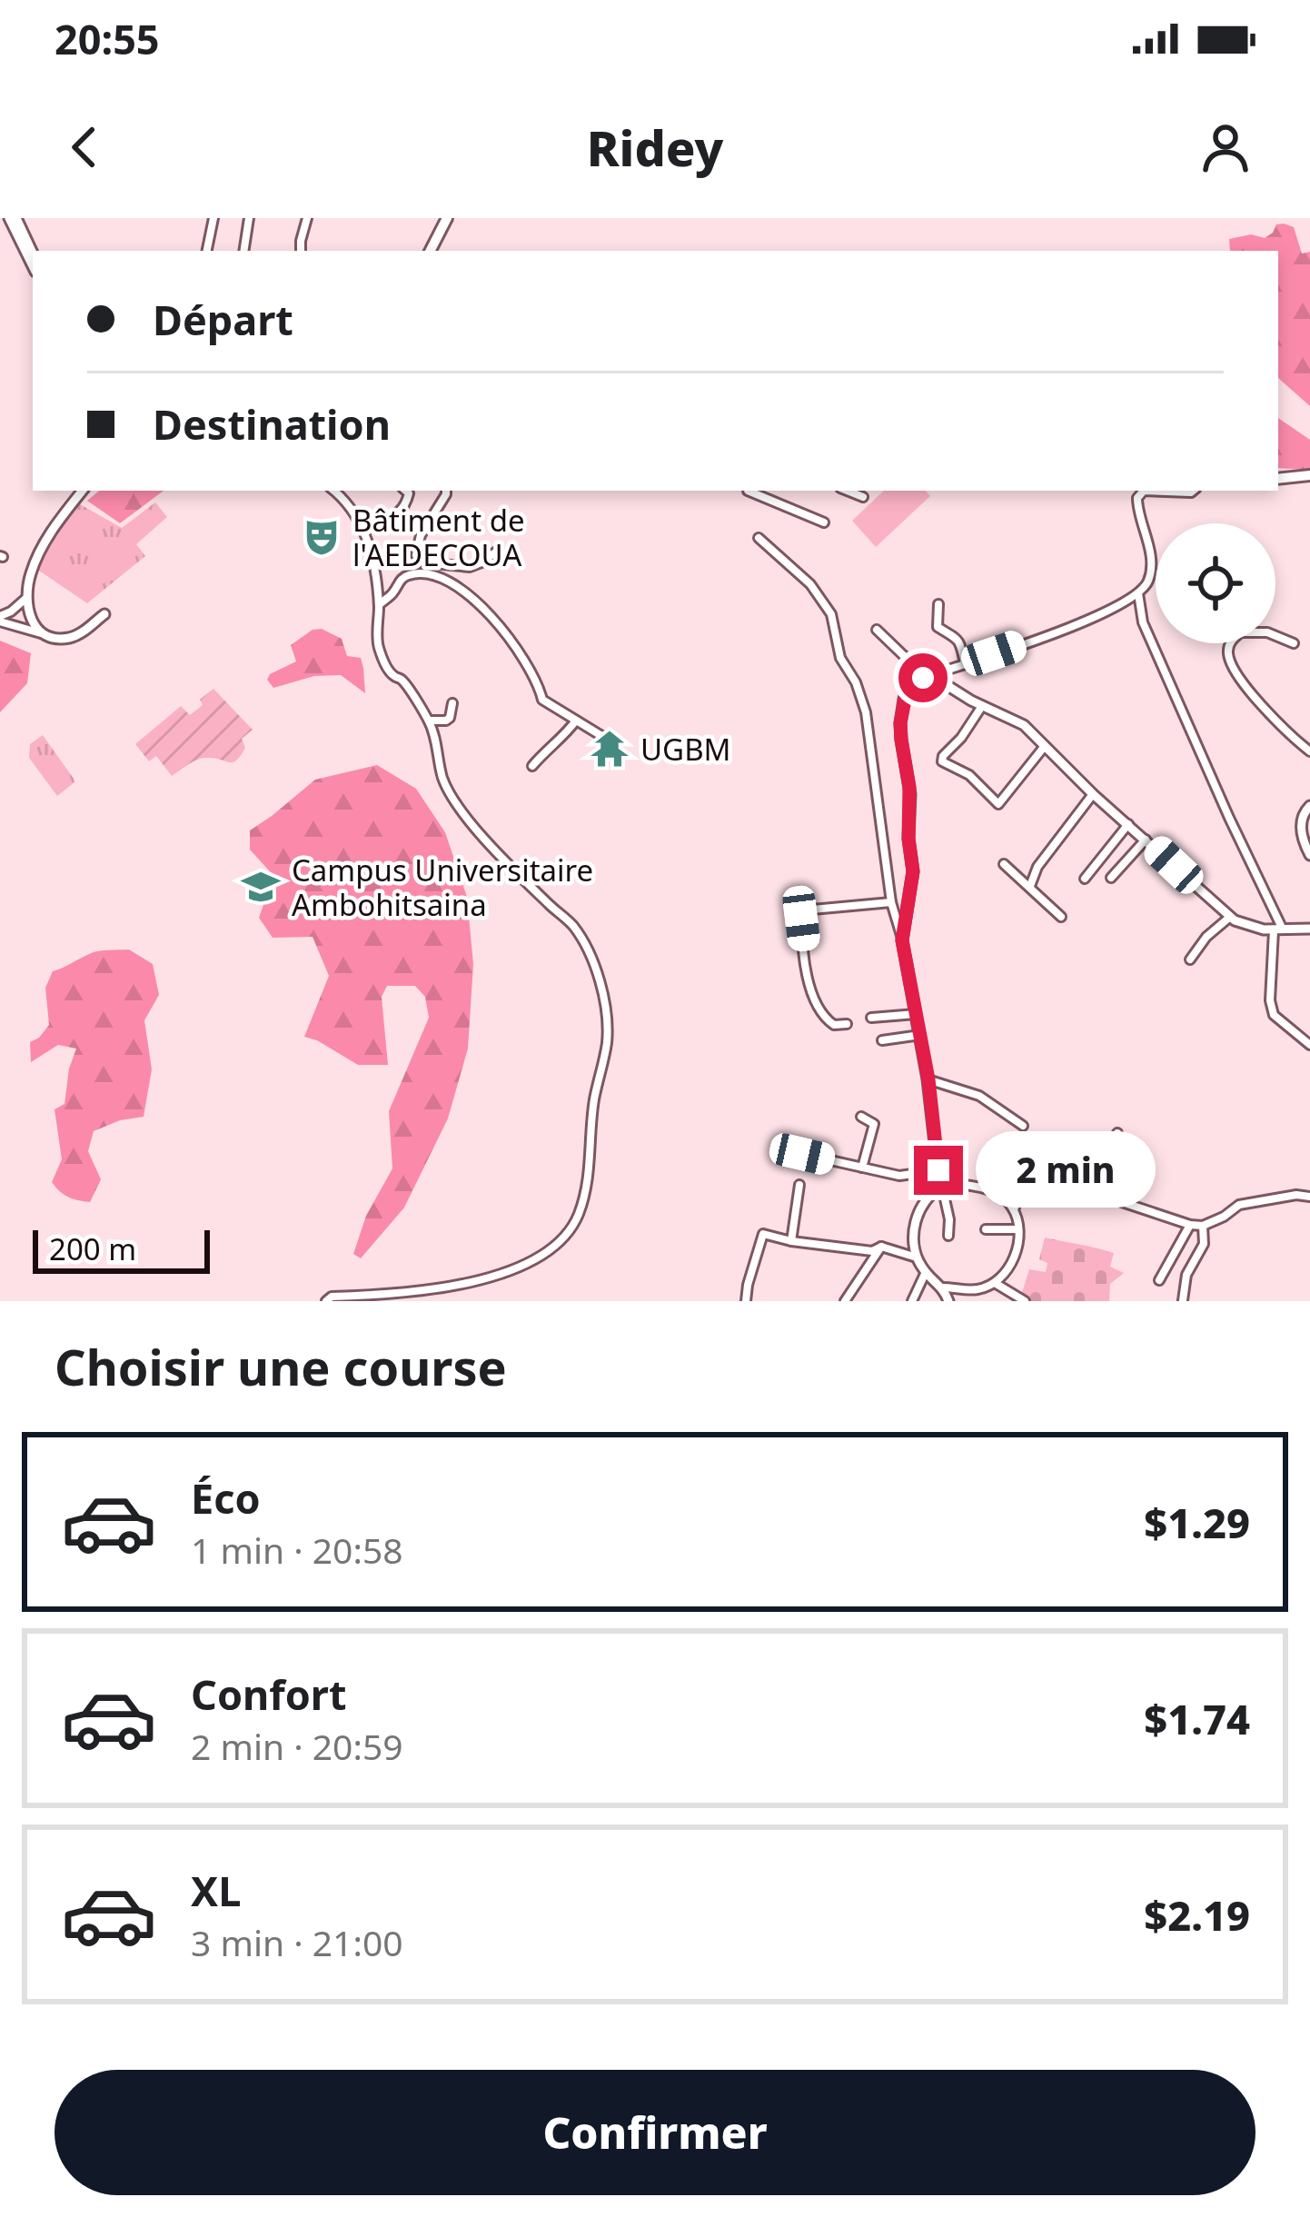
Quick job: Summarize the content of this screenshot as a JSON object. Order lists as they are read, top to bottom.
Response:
{
  "places": {
    "theatre": ["Bâtiment de l'AEDECOUA"],
    "temple": ["UGBM"],
    "school or university": ["Campus Universitaire Ambohitsaina"]
  },
  "scale_bar": "200 m",
  "page": {
    "status": "20:55",
    "header": "Ridey",
    "banner": ["Départ", "Destination"],
    "bubble": "2 min",
    "scale": "200 m",
    "heading": "Choisir une course",
    "list": [
      {
        "name": "Éco",
        "note": "1 min · 20:58",
        "value": "$1.29"
      },
      {
        "name": "Confort",
        "note": "2 min · 20:59",
        "value": "$1.74"
      },
      {
        "name": "XL",
        "note": "3 min · 21:00",
        "value": "$2.19"
      }
    ],
    "buttons": "Confirmer"
  }
}
